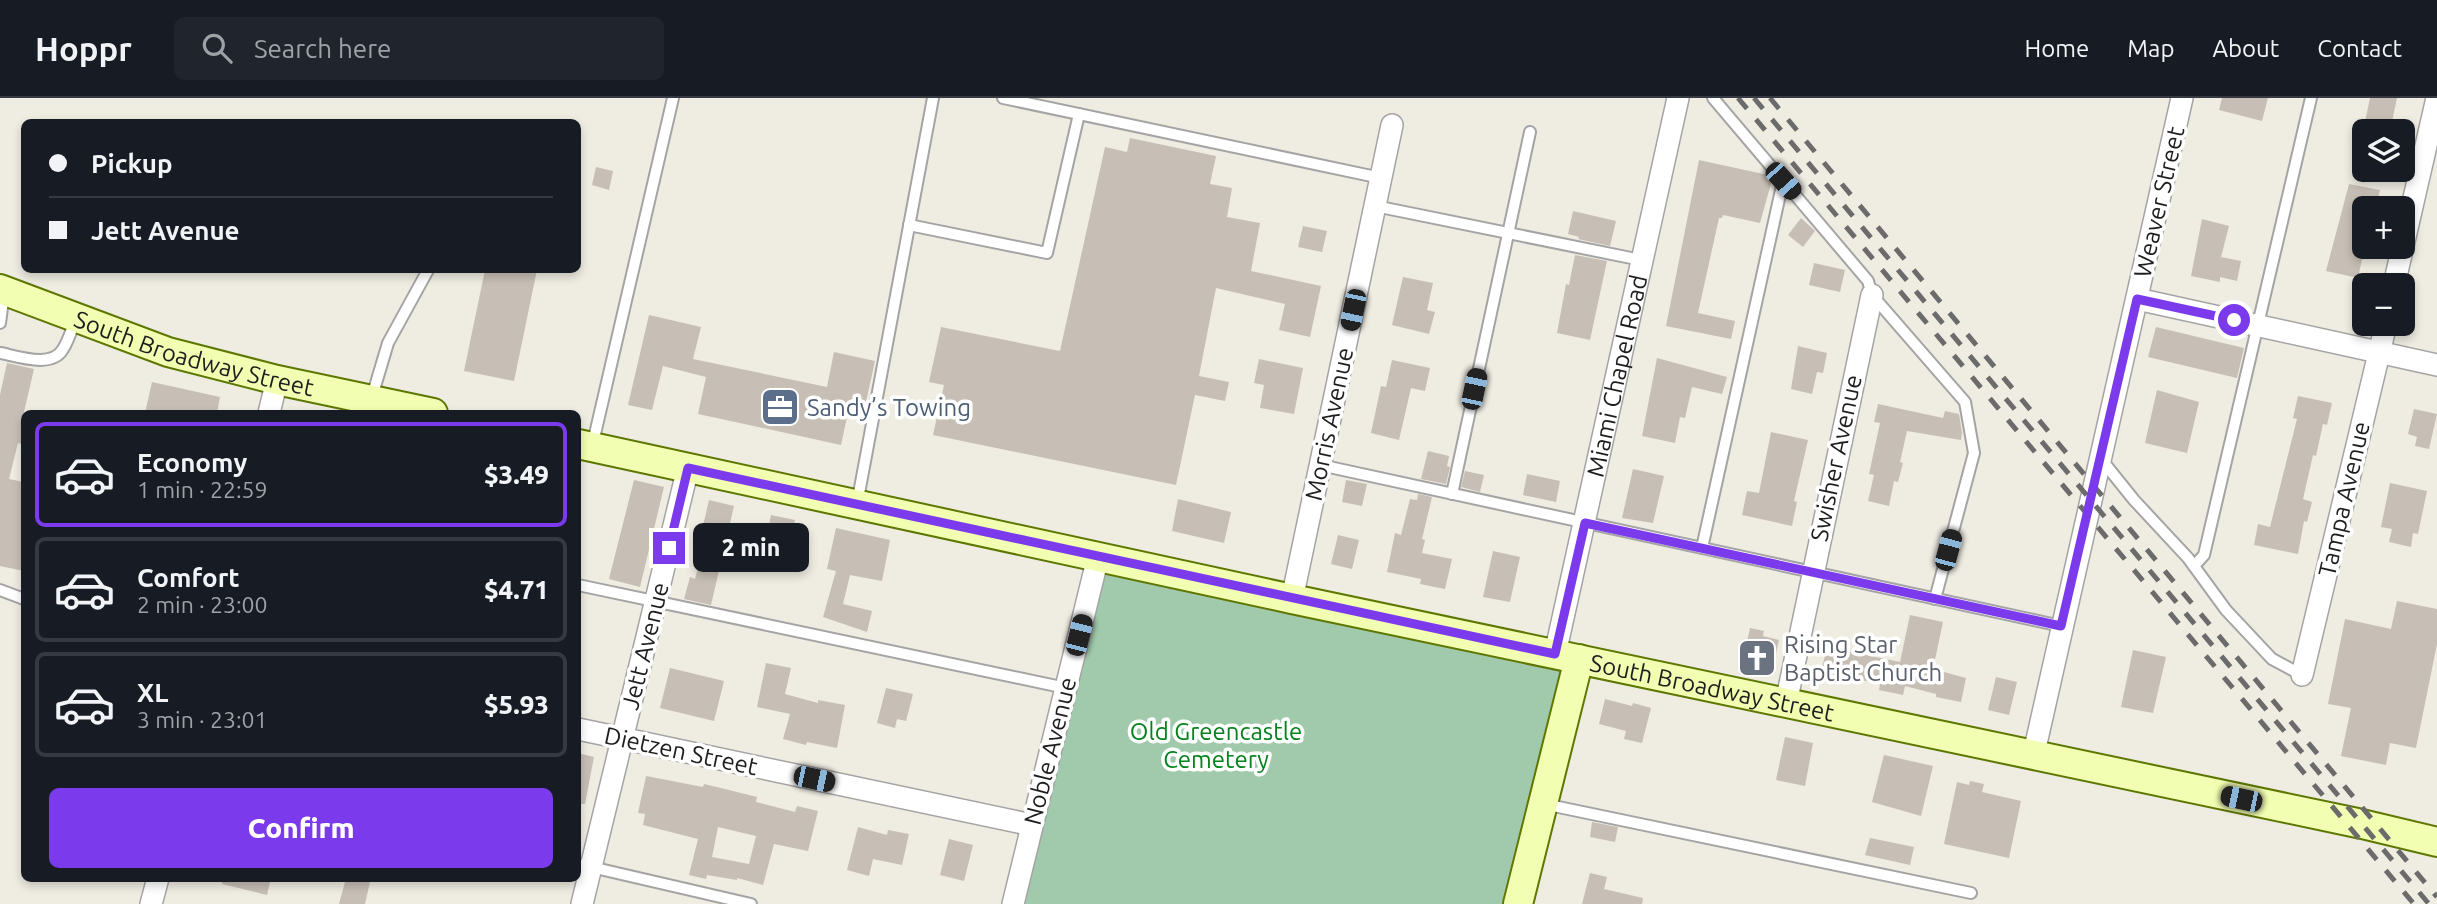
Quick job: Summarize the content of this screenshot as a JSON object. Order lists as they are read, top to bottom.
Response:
{
  "streets": {
    "street": [
      "Weaver Street",
      "South Broadway Street",
      "Miami Chapel Road",
      "Morris Avenue",
      "Swisher Avenue",
      "Tampa Avenue",
      "Jett Avenue",
      "Dietzen Street",
      "Noble Avenue"
    ]
  },
  "crossings": [
    ["Weaver Street", "South Broadway Street"],
    ["South Broadway Street", "Miami Chapel Road"],
    ["South Broadway Street", "Morris Avenue"],
    ["South Broadway Street", "Swisher Avenue"],
    ["South Broadway Street", "Jett Avenue"],
    ["South Broadway Street", "Noble Avenue"],
    ["Jett Avenue", "Dietzen Street"],
    ["Dietzen Street", "Noble Avenue"]
  ],
  "parks": ["Old Greencastle Cemetery"],
  "places": {
    "office": ["Sandy’s Towing"],
    "church": ["Rising Star Baptist Church"]
  },
  "page": {
    "header": "Hoppr",
    "search": "Search here",
    "nav": [
      "Home",
      "Map",
      "About",
      "Contact"
    ],
    "map_buttons": ["+", "−"],
    "banner": ["Pickup", "Jett Avenue"],
    "list": [
      {
        "name": "Economy",
        "note": "1 min · 22:59",
        "value": "$3.49"
      },
      {
        "name": "Comfort",
        "note": "2 min · 23:00",
        "value": "$4.71"
      },
      {
        "name": "XL",
        "note": "3 min · 23:01",
        "value": "$5.93"
      }
    ],
    "bubble": "2 min",
    "buttons": "Confirm"
  }
}
